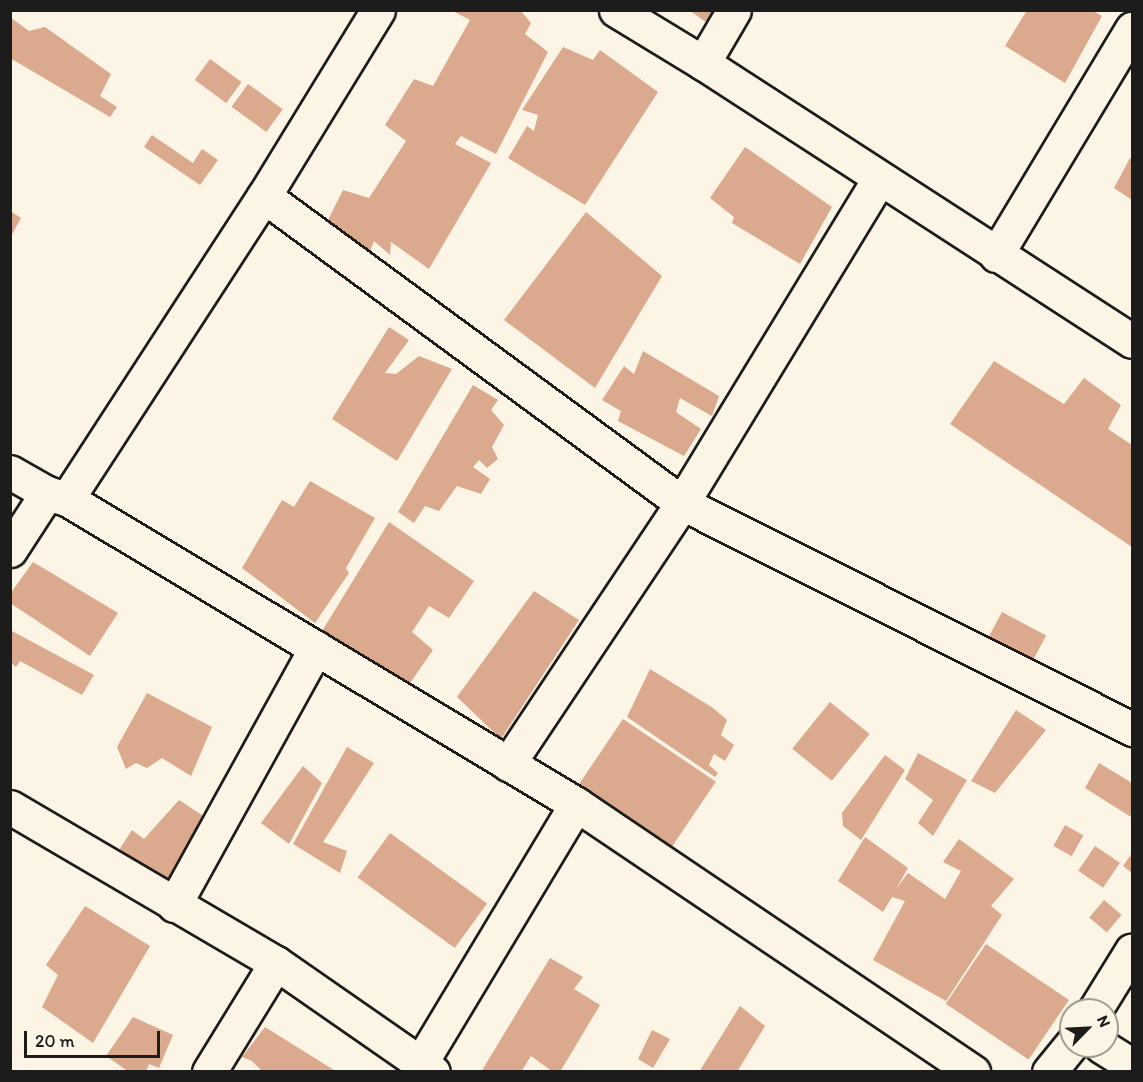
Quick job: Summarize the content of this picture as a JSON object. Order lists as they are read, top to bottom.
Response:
{
  "scale_bar": "20 m",
  "north": "top right"
}
